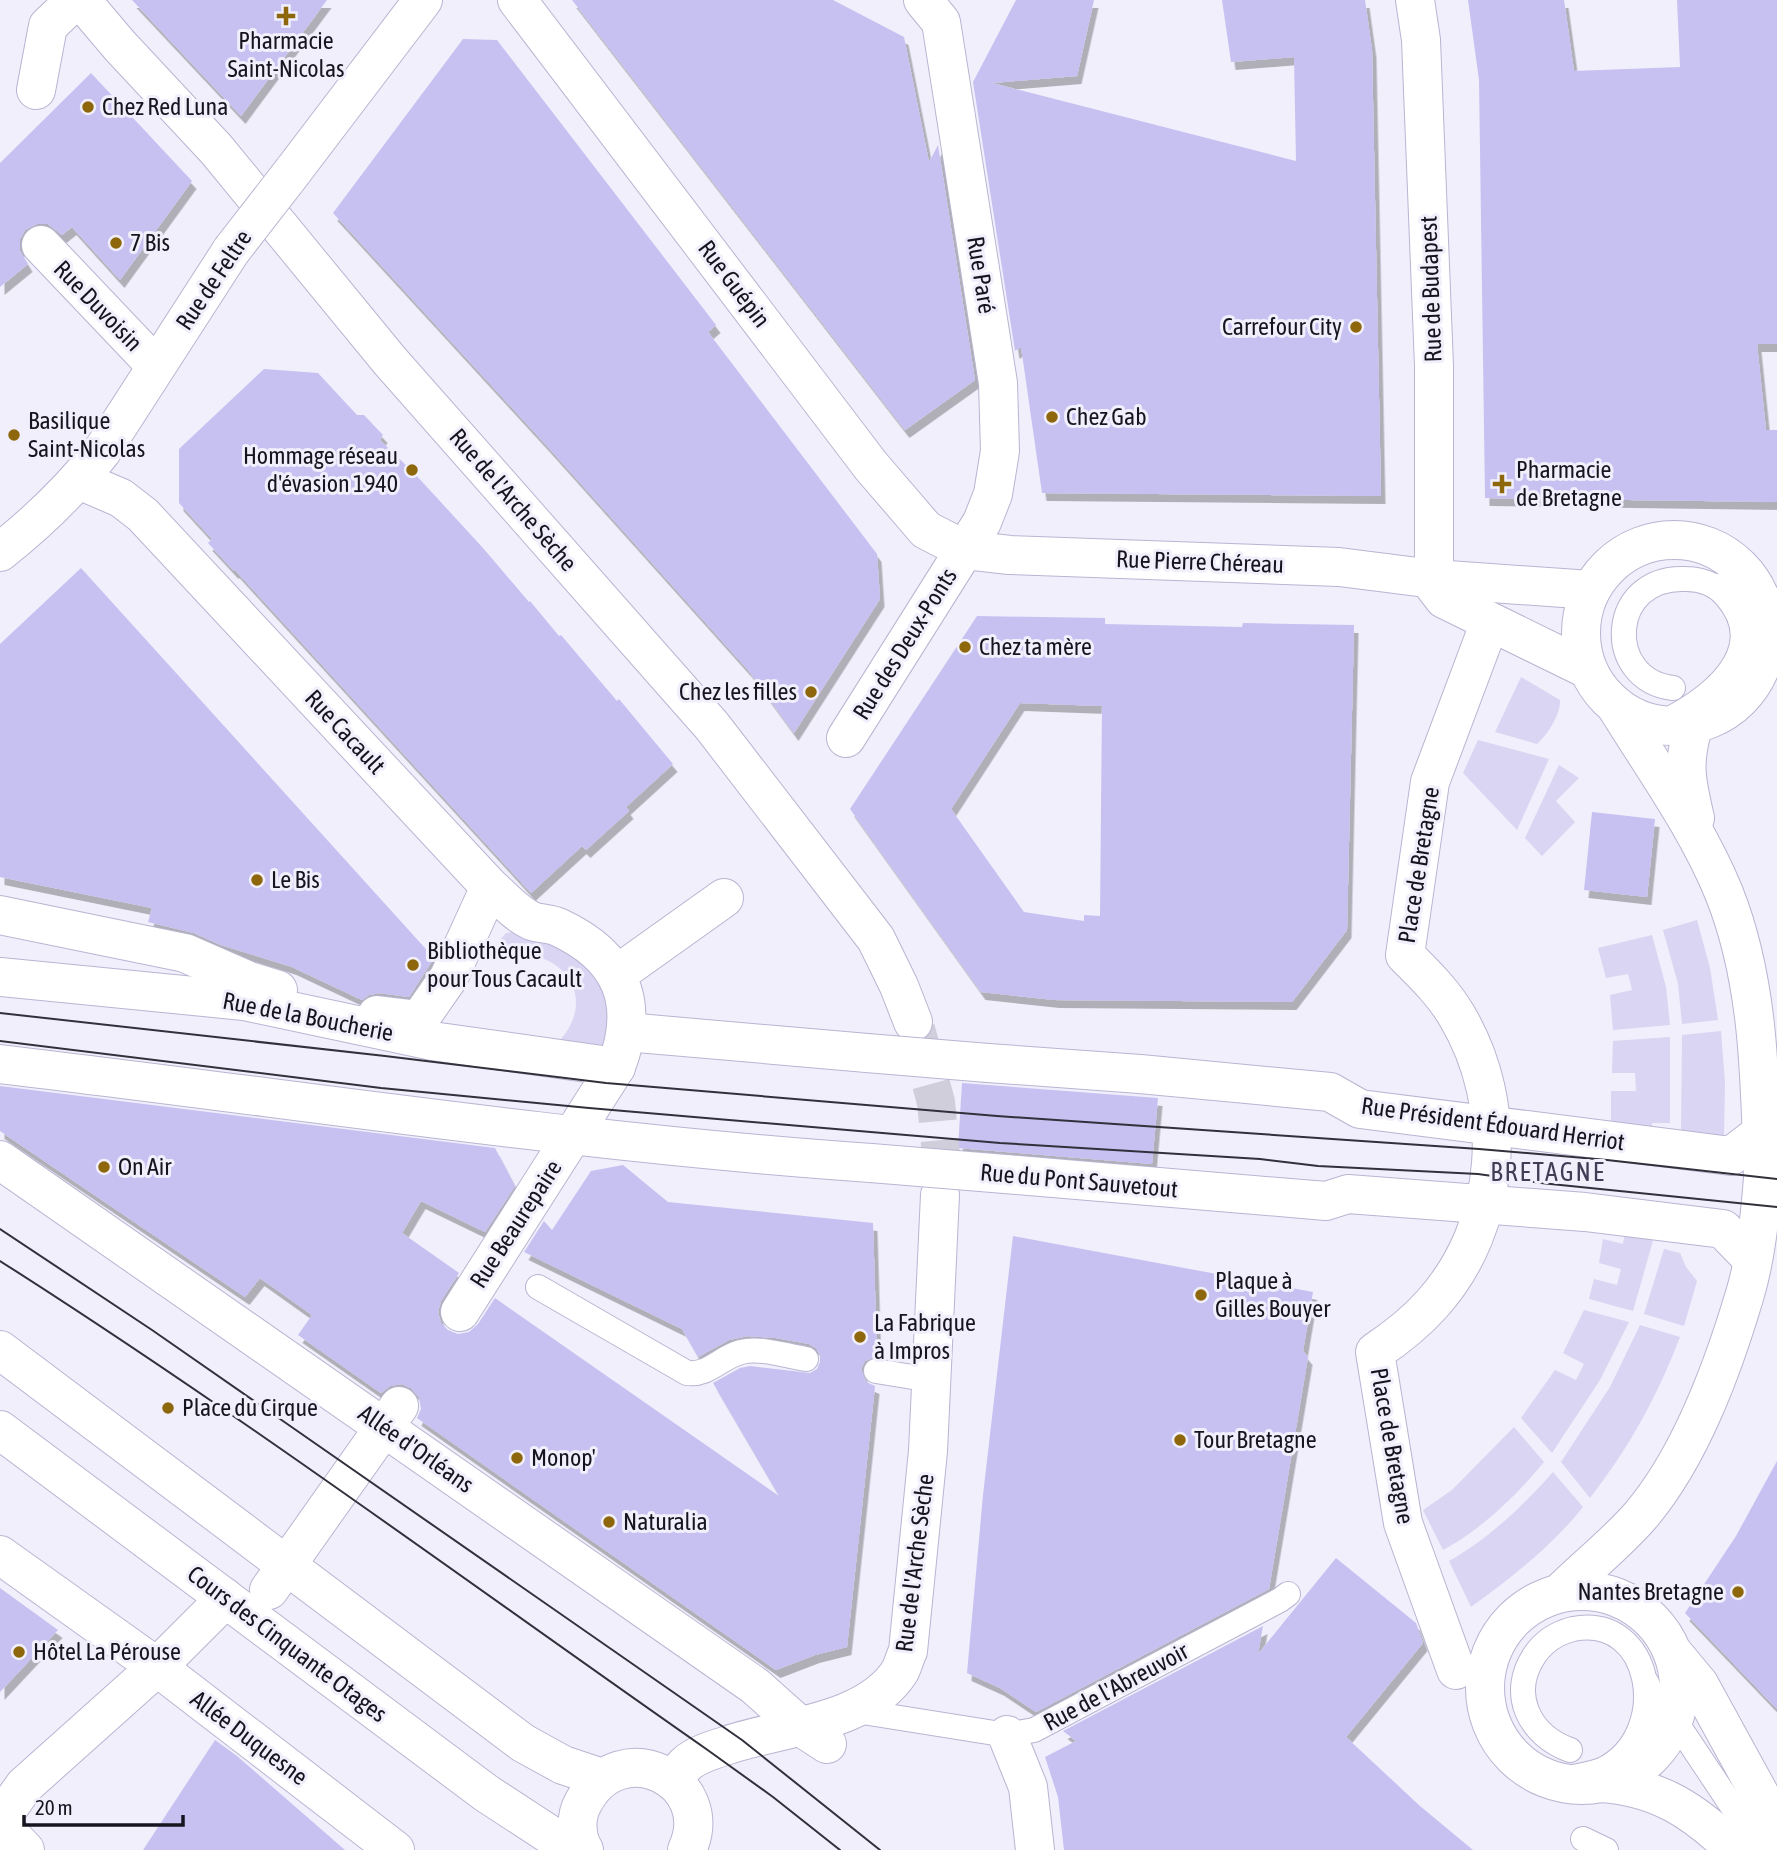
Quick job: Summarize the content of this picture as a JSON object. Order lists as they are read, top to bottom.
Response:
{
  "streets": {
    "street": [
      "Rue Paré",
      "Rue de Feltre",
      "Rue Guépin",
      "Rue de Budapest",
      "Rue Duvoisin",
      "Rue de l'Arche Sèche",
      "Rue Pierre Chéreau",
      "Rue des Deux-Ponts",
      "Rue Cacault",
      "Place de Bretagne",
      "Rue de la Boucherie",
      "Rue Président Édouard Herriot",
      "Rue du Pont Sauvetout",
      "Rue Beaurepaire",
      "Allée d'Orléans",
      "Cours des Cinquante Otages",
      "Allée Duquesne"
    ],
    "lane": ["Rue de l'Abreuvoir"]
  },
  "crossings": [
    ["Rue Paré", "Rue Guépin"],
    ["Rue Paré", "Rue Pierre Chéreau"],
    ["Rue Paré", "Rue des Deux-Ponts"],
    ["Rue de Feltre", "Rue Duvoisin"],
    ["Rue de Feltre", "Rue Cacault"],
    ["Rue Guépin", "Rue Pierre Chéreau"],
    ["Rue Guépin", "Rue des Deux-Ponts"],
    ["Rue de Budapest", "Rue Pierre Chéreau"],
    ["Rue de l'Arche Sèche", "Allée d'Orléans"],
    ["Rue de l'Arche Sèche", "Rue de l'Abreuvoir"],
    ["Rue Pierre Chéreau", "Rue des Deux-Ponts"],
    ["Rue Cacault", "Rue de la Boucherie"],
    ["Place de Bretagne", "Rue Président Édouard Herriot"],
    ["Place de Bretagne", "Rue du Pont Sauvetout"],
    ["Rue de la Boucherie", "Rue Président Édouard Herriot"],
    ["Rue de la Boucherie", "Rue Beaurepaire"],
    ["Rue Président Édouard Herriot", "Rue Beaurepaire"],
    ["Rue du Pont Sauvetout", "Rue Beaurepaire"],
    ["Allée d'Orléans", "Cours des Cinquante Otages"]
  ],
  "districts": ["BRETAGNE"],
  "places": {
    "health": ["Pharmacie Saint-Nicolas", "Pharmacie de Bretagne"],
    "other": [
      "Chez Red Luna",
      "7 Bis",
      "Carrefour City",
      "Chez Gab",
      "Basilique Saint-Nicolas",
      "Hommage réseau d'évasion 1940",
      "Chez ta mère",
      "Chez les filles",
      "Le Bis",
      "Bibliothèque pour Tous Cacault",
      "On Air",
      "Plaque à Gilles Bouyer",
      "La Fabrique à Impros",
      "Place du Cirque",
      "Tour Bretagne",
      "Monop'",
      "Naturalia",
      "Nantes Bretagne",
      "Hôtel La Pérouse"
    ]
  },
  "scale_bar": "20 m"
}
